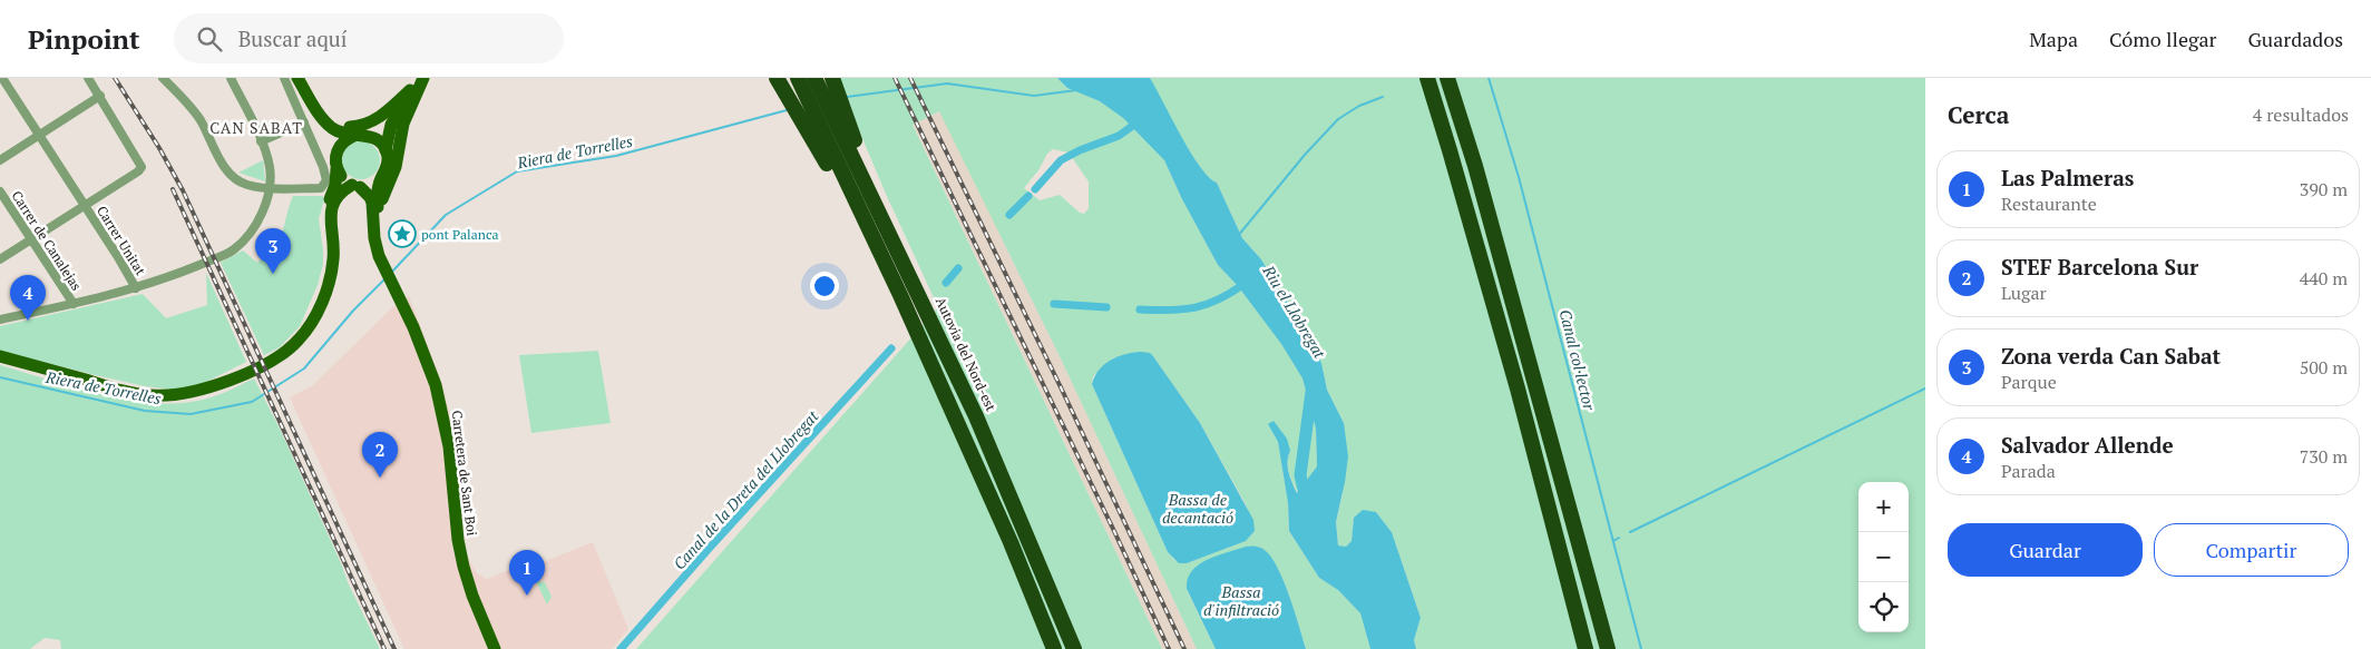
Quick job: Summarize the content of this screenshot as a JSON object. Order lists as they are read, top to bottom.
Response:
{
  "streets": {
    "highway": ["Autovia del Nord-est"],
    "main road": ["Carretera de Sant Boi"],
    "street": ["Carrer de Canalejas", "Carrer Unitat"]
  },
  "districts": ["CAN SABAT"],
  "water": [
    "Riera de Torrelles",
    "Riu el Llobregat",
    "Canal col·lector",
    "Canal de la Dreta del Llobregat",
    "Bassa de decantació",
    "Bassa d'infiltració"
  ],
  "places": {
    "place": ["pont Palanca"]
  },
  "page": {
    "header": "Pinpoint",
    "search": "Buscar aquí",
    "nav": ["Mapa", "Cómo llegar", "Guardados"],
    "heading": ["Cerca", "4 resultados"],
    "list": [
      {
        "mark": "1",
        "name": "Las Palmeras",
        "note": "Restaurante",
        "value": "390 m"
      },
      {
        "mark": "2",
        "name": "STEF Barcelona Sur",
        "note": "Lugar",
        "value": "440 m"
      },
      {
        "mark": "3",
        "name": "Zona verda Can Sabat",
        "note": "Parque",
        "value": "500 m"
      },
      {
        "mark": "4",
        "name": "Salvador Allende",
        "note": "Parada",
        "value": "730 m"
      }
    ],
    "pins": [
      "3",
      "4",
      "2",
      "1"
    ],
    "map_buttons": ["+", "−"],
    "buttons": ["Guardar", "Compartir"]
  }
}
